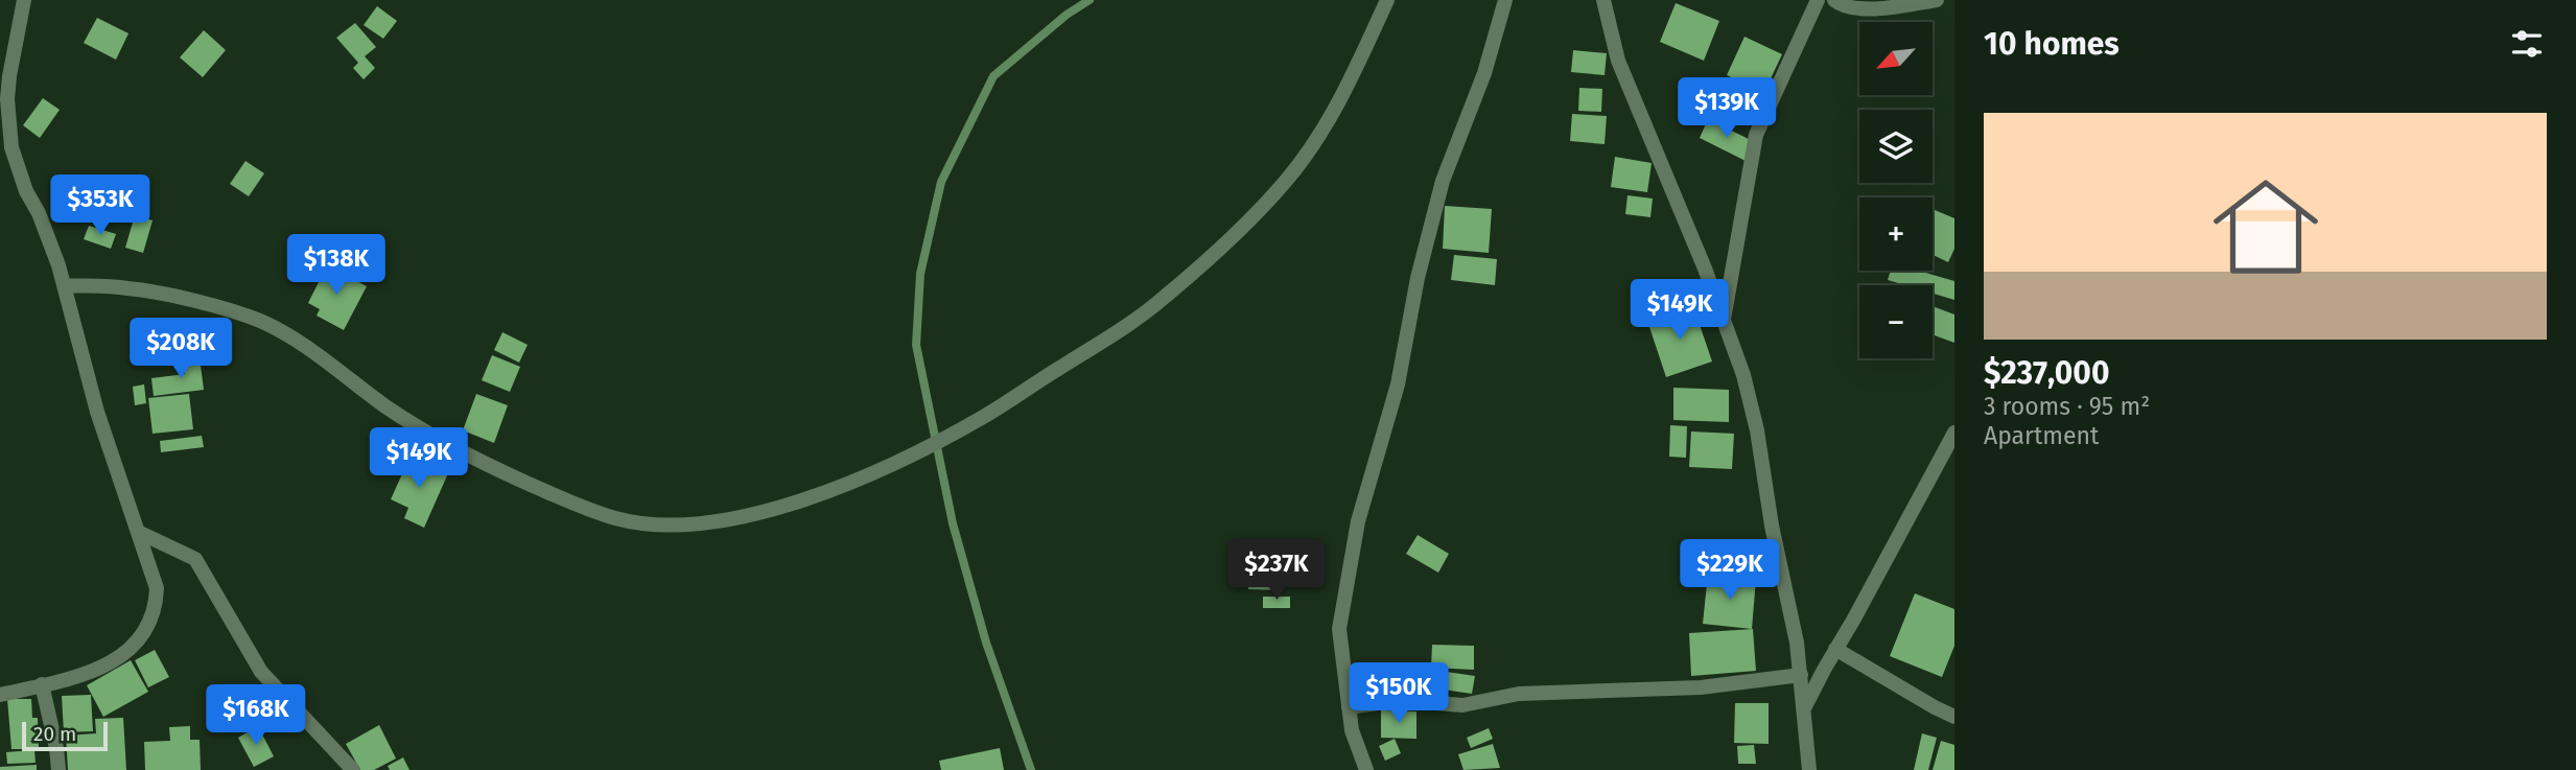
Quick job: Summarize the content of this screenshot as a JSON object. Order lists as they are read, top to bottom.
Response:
{
  "scale_bar": "20 m",
  "north": "bottom left",
  "page": {
    "heading": "10 homes",
    "map_buttons": ["+", "−"],
    "price": [
      "$139K",
      "$353K",
      "$138K",
      "$149K",
      "$208K",
      "$149K",
      "$237K",
      "$229K",
      "$150K",
      "$168K"
    ],
    "list": [
      {
        "name": "$237,000",
        "note": "3 rooms · 95 m² · Apartment"
      }
    ],
    "scale": "20 m"
  }
}
